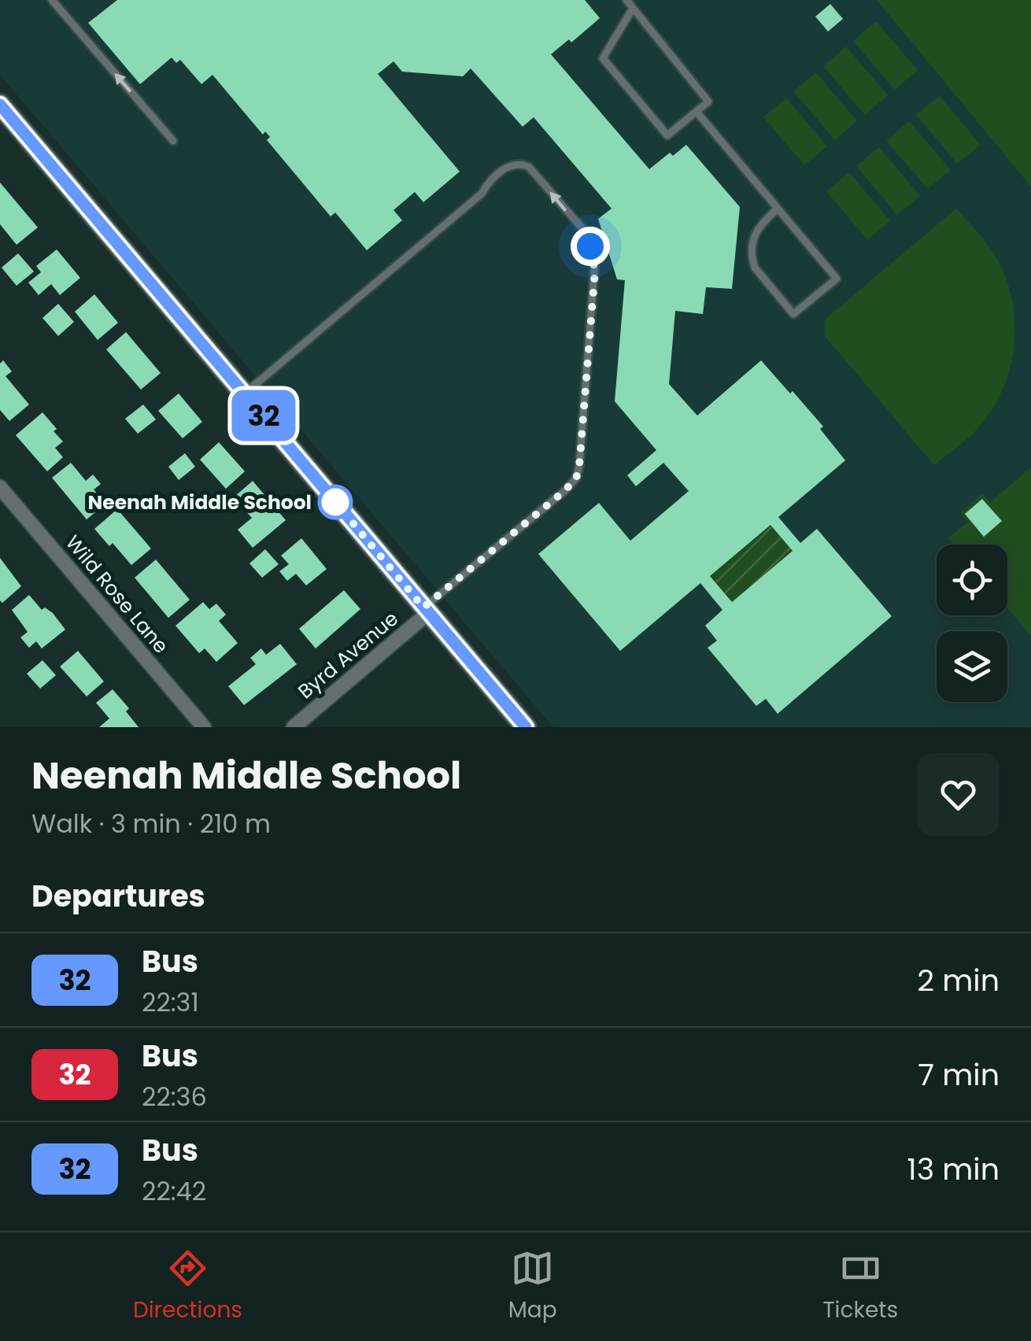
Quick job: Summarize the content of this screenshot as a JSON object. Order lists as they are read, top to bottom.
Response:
{
  "streets": {
    "street": ["Wild Rose Lane", "Byrd Avenue"]
  },
  "places": ["Neenah Middle School"],
  "lines": ["bus line 32"],
  "page": {
    "on_map": "32",
    "heading": [
      ["Neenah Middle School", "Walk · 3 min · 210 m"],
      "Departures"
    ],
    "list": [
      {
        "mark": "32",
        "name": "Bus",
        "note": "22:31",
        "value": "2 min"
      },
      {
        "mark": "32",
        "name": "Bus",
        "note": "22:36",
        "value": "7 min"
      },
      {
        "mark": "32",
        "name": "Bus",
        "note": "22:42",
        "value": "13 min"
      }
    ],
    "tabs": ["Directions", "Map", "Tickets"]
  }
}
